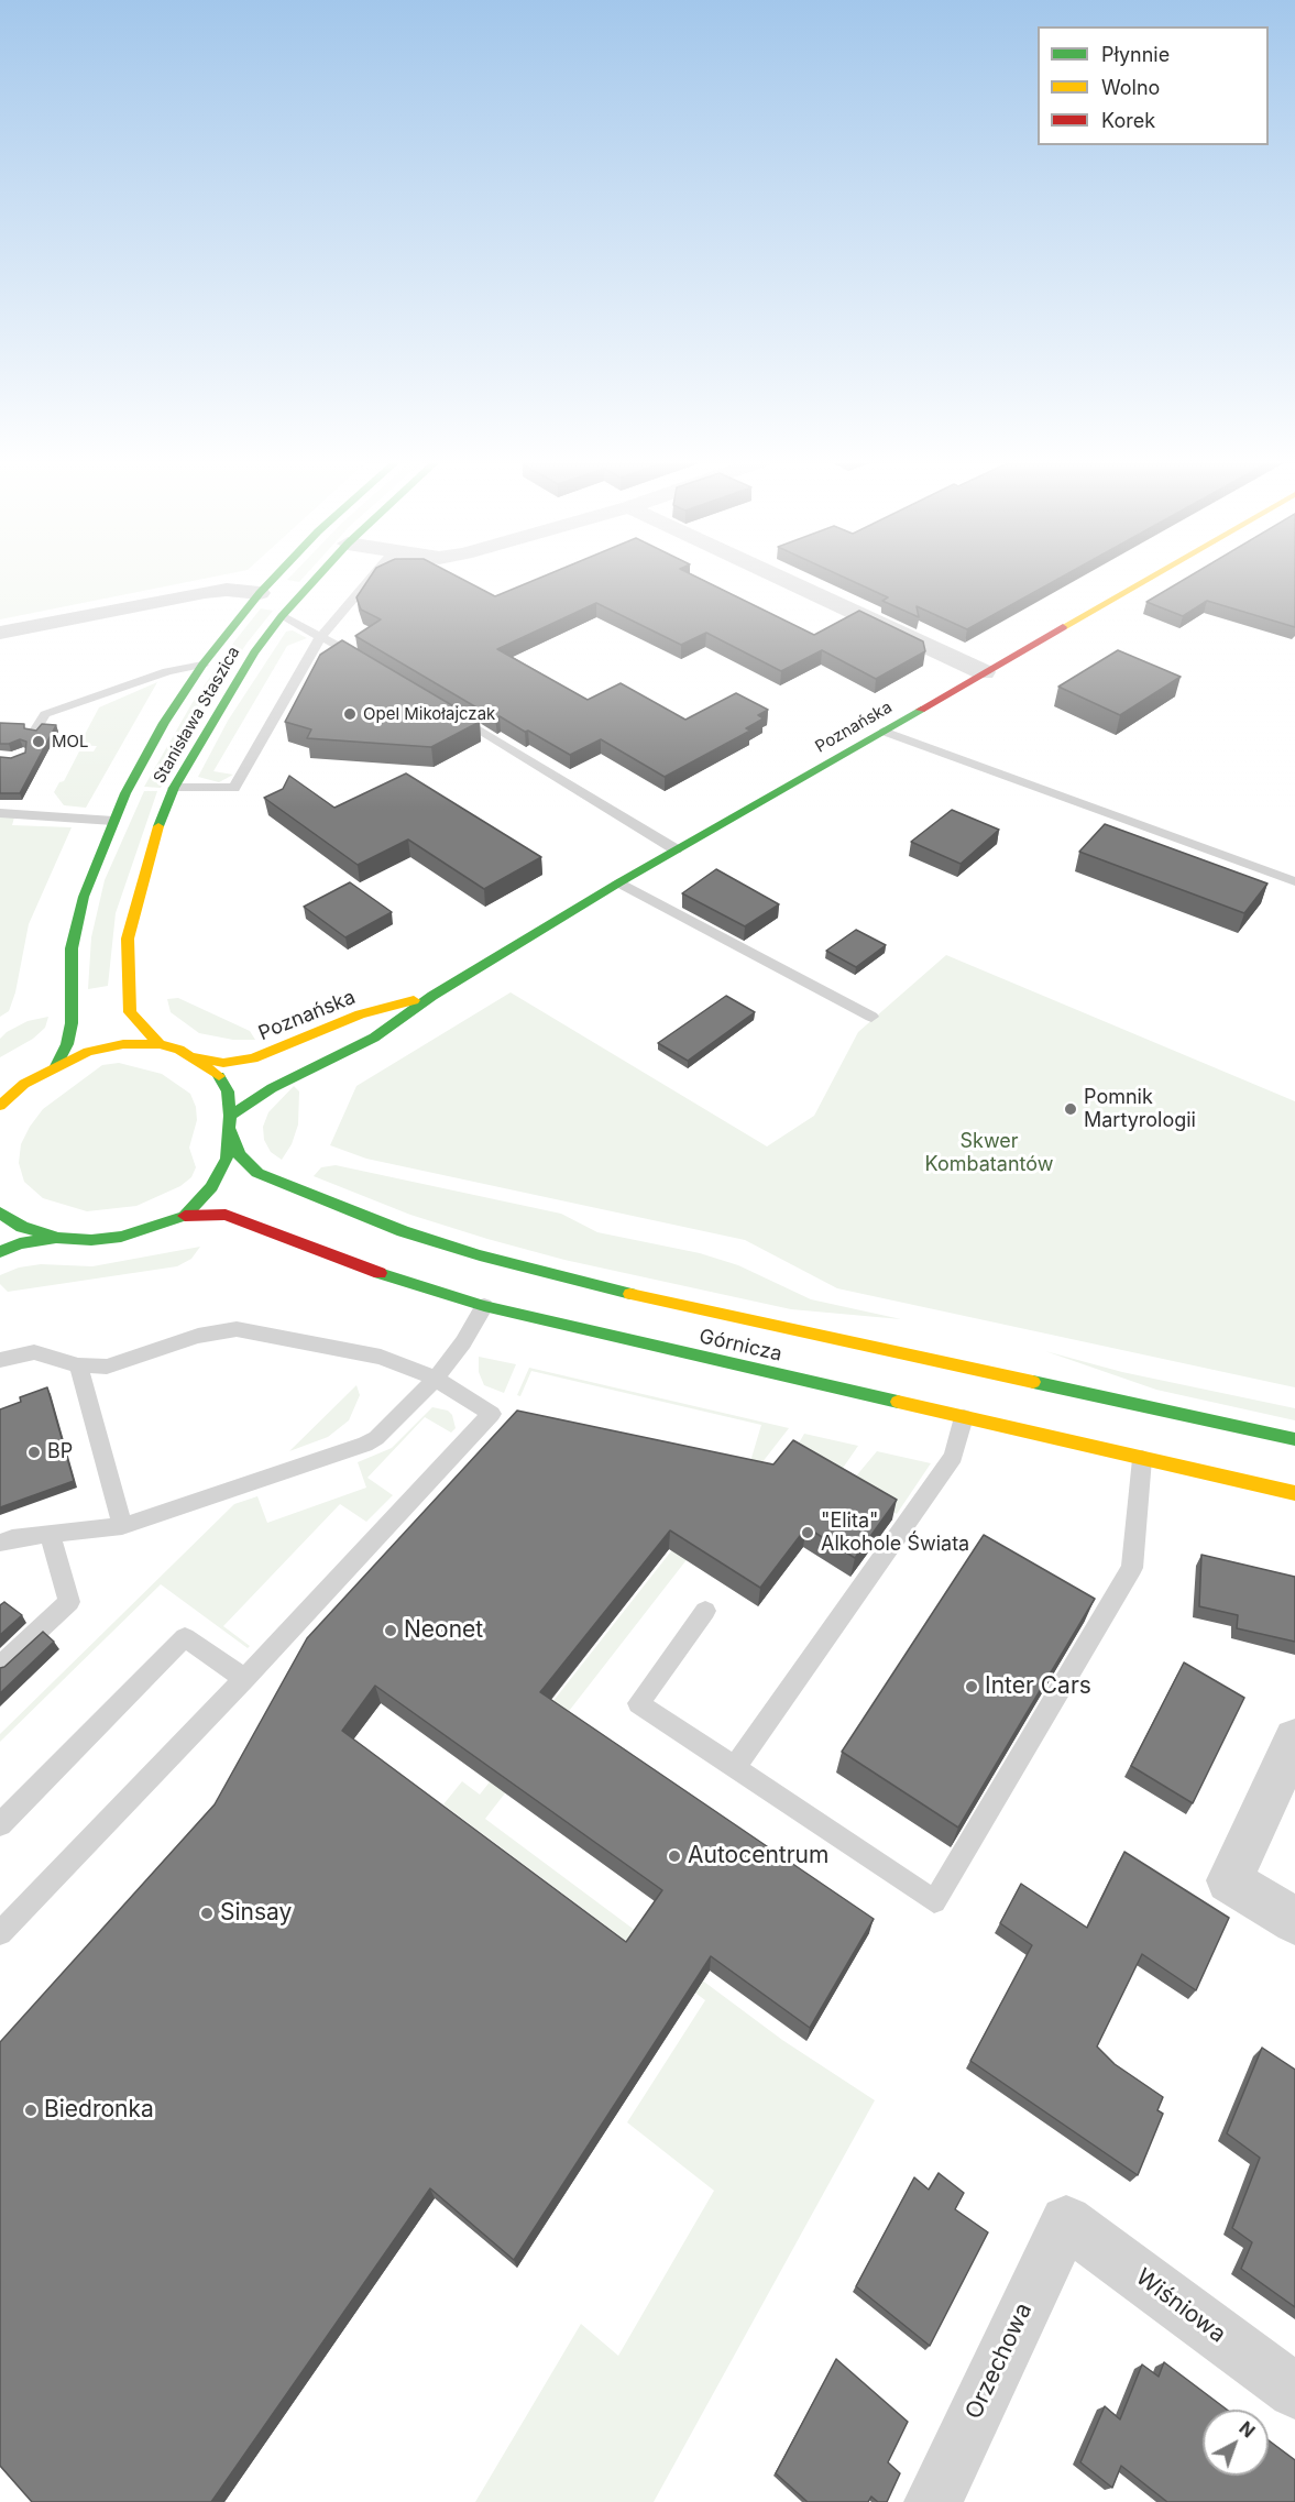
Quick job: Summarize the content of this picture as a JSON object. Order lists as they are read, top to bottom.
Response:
{
  "streets": {
    "street": [
      "Stanisława Staszica",
      "Poznańska",
      "Górnicza",
      "Wiśniowa",
      "Orzechowa"
    ]
  },
  "crossings": [
    ["Poznańska", "Górnicza"],
    ["Wiśniowa", "Orzechowa"]
  ],
  "parks": ["Skwer Kombatantów"],
  "places": [
    "Opel Mikołajczak",
    "MOL",
    "Pomnik Martyrologii",
    "BP",
    "\"Elita\" Alkohole Świata",
    "Neonet",
    "Inter Cars",
    "Autocentrum",
    "Sinsay",
    "Biedronka"
  ],
  "legend": ["Płynnie", "Wolno", "Korek"],
  "north": "top right"
}
